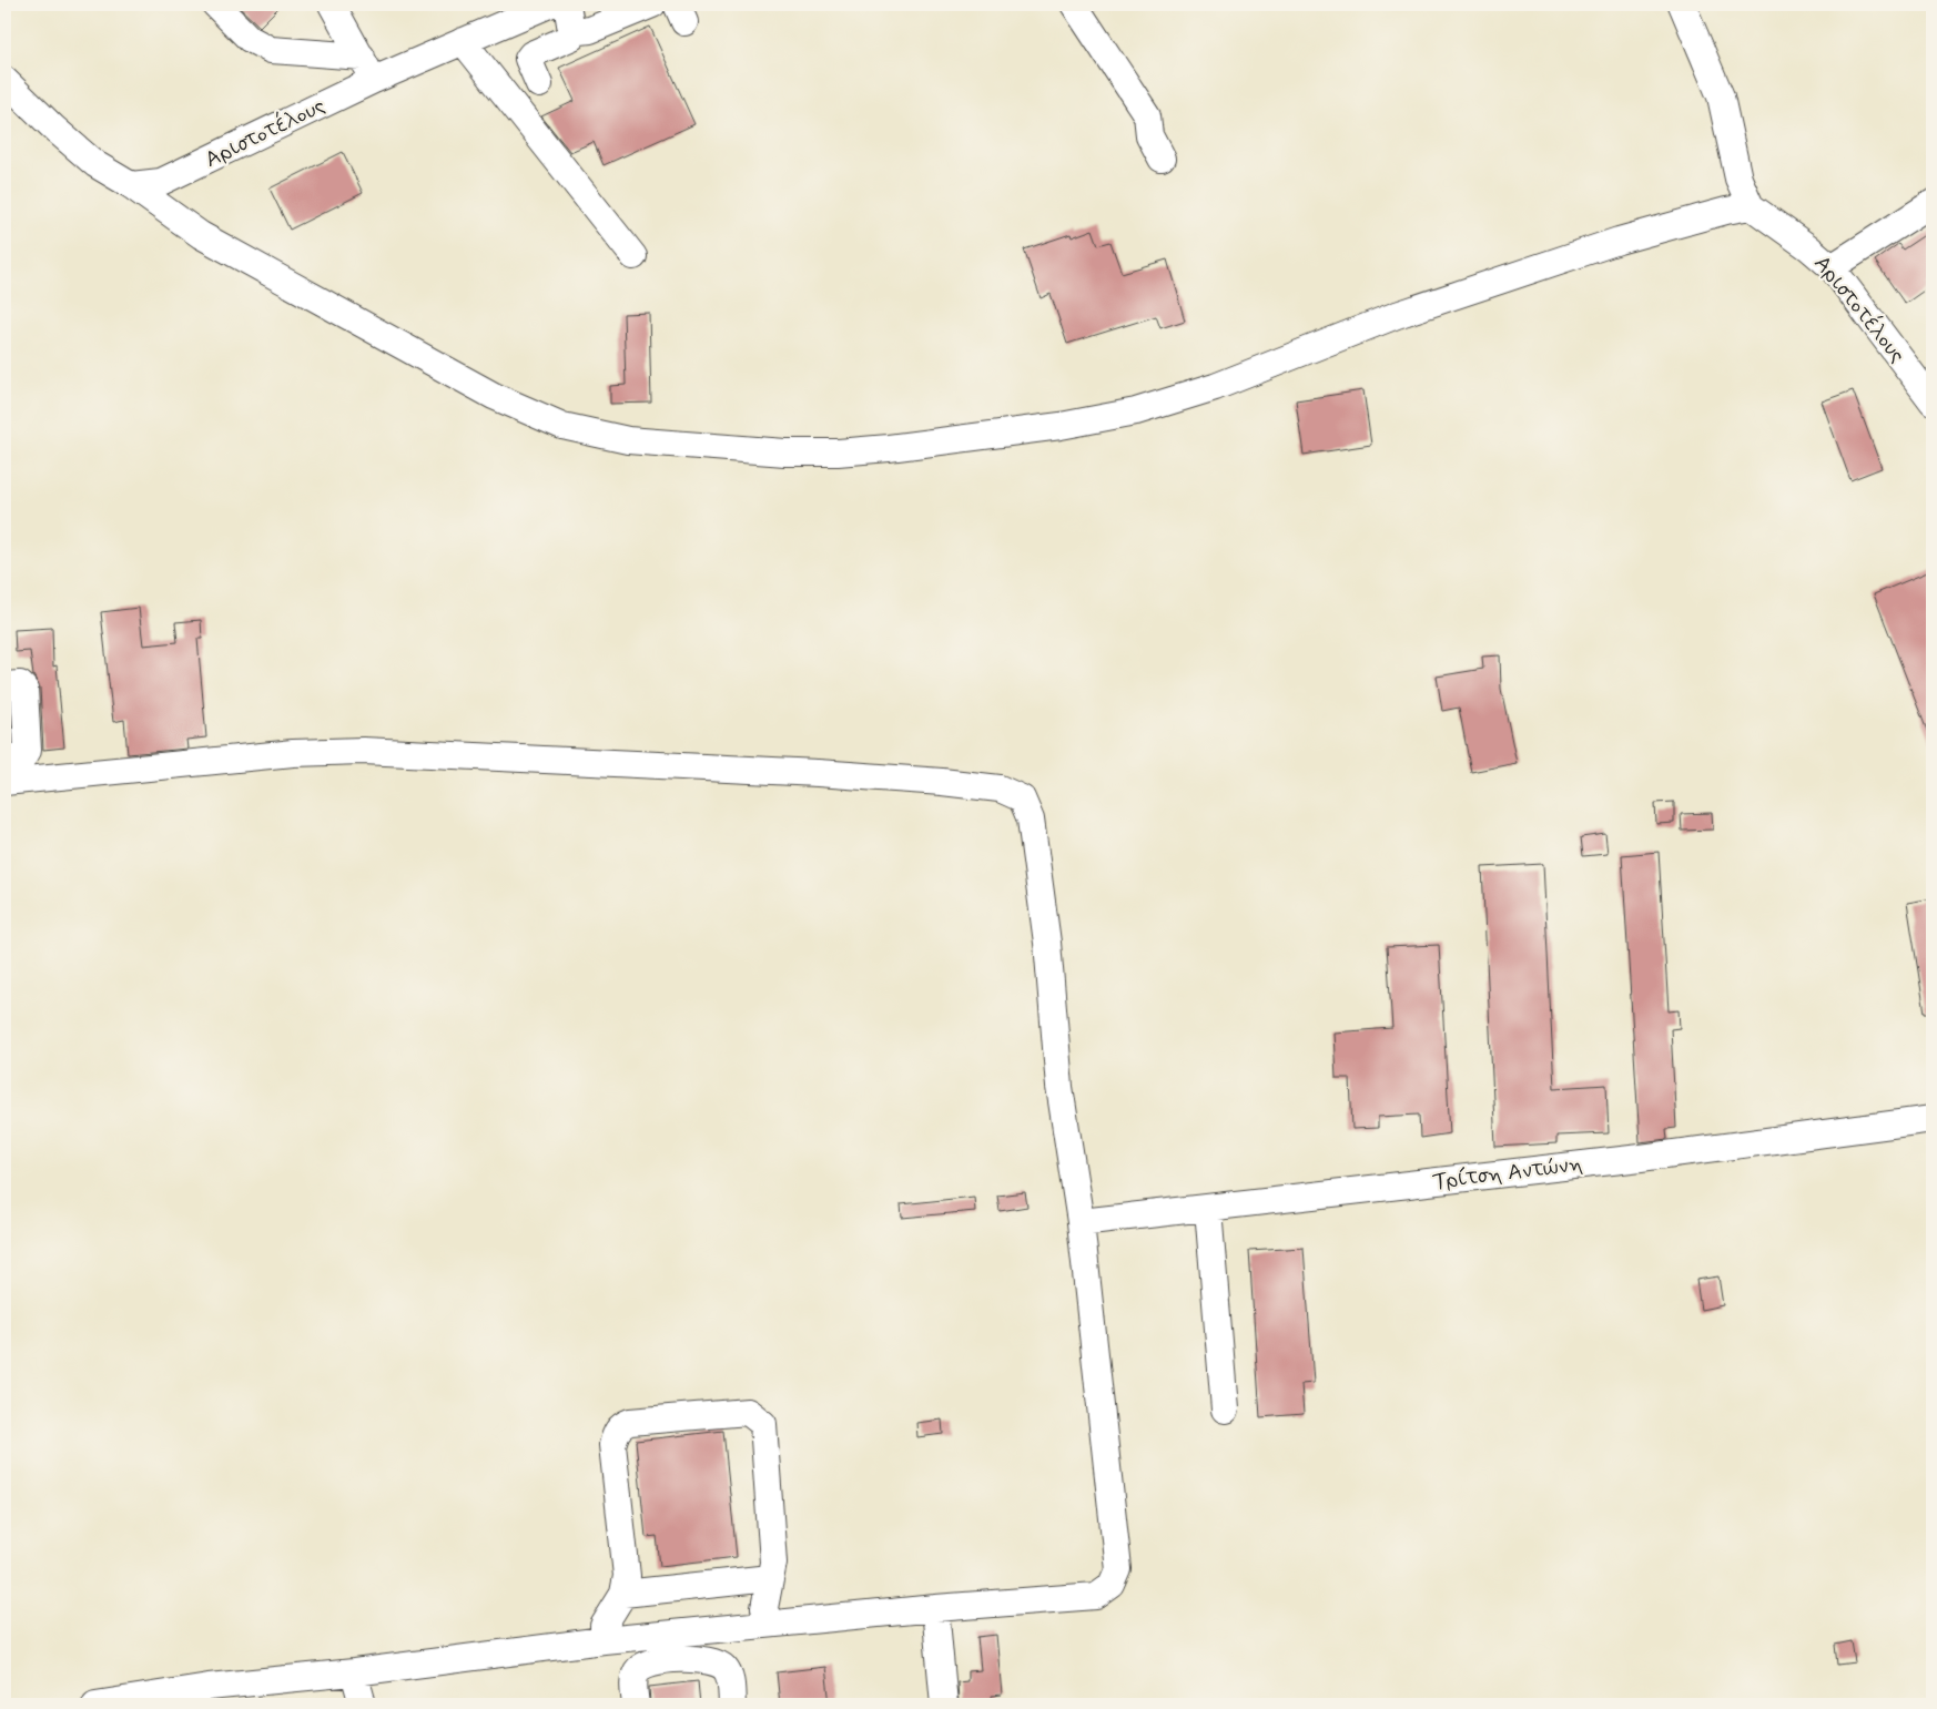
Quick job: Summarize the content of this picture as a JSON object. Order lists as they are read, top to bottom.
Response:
{
  "streets": {
    "street": ["Αριστοτέλους", "Τρίτση Αντώνη"]
  }
}
